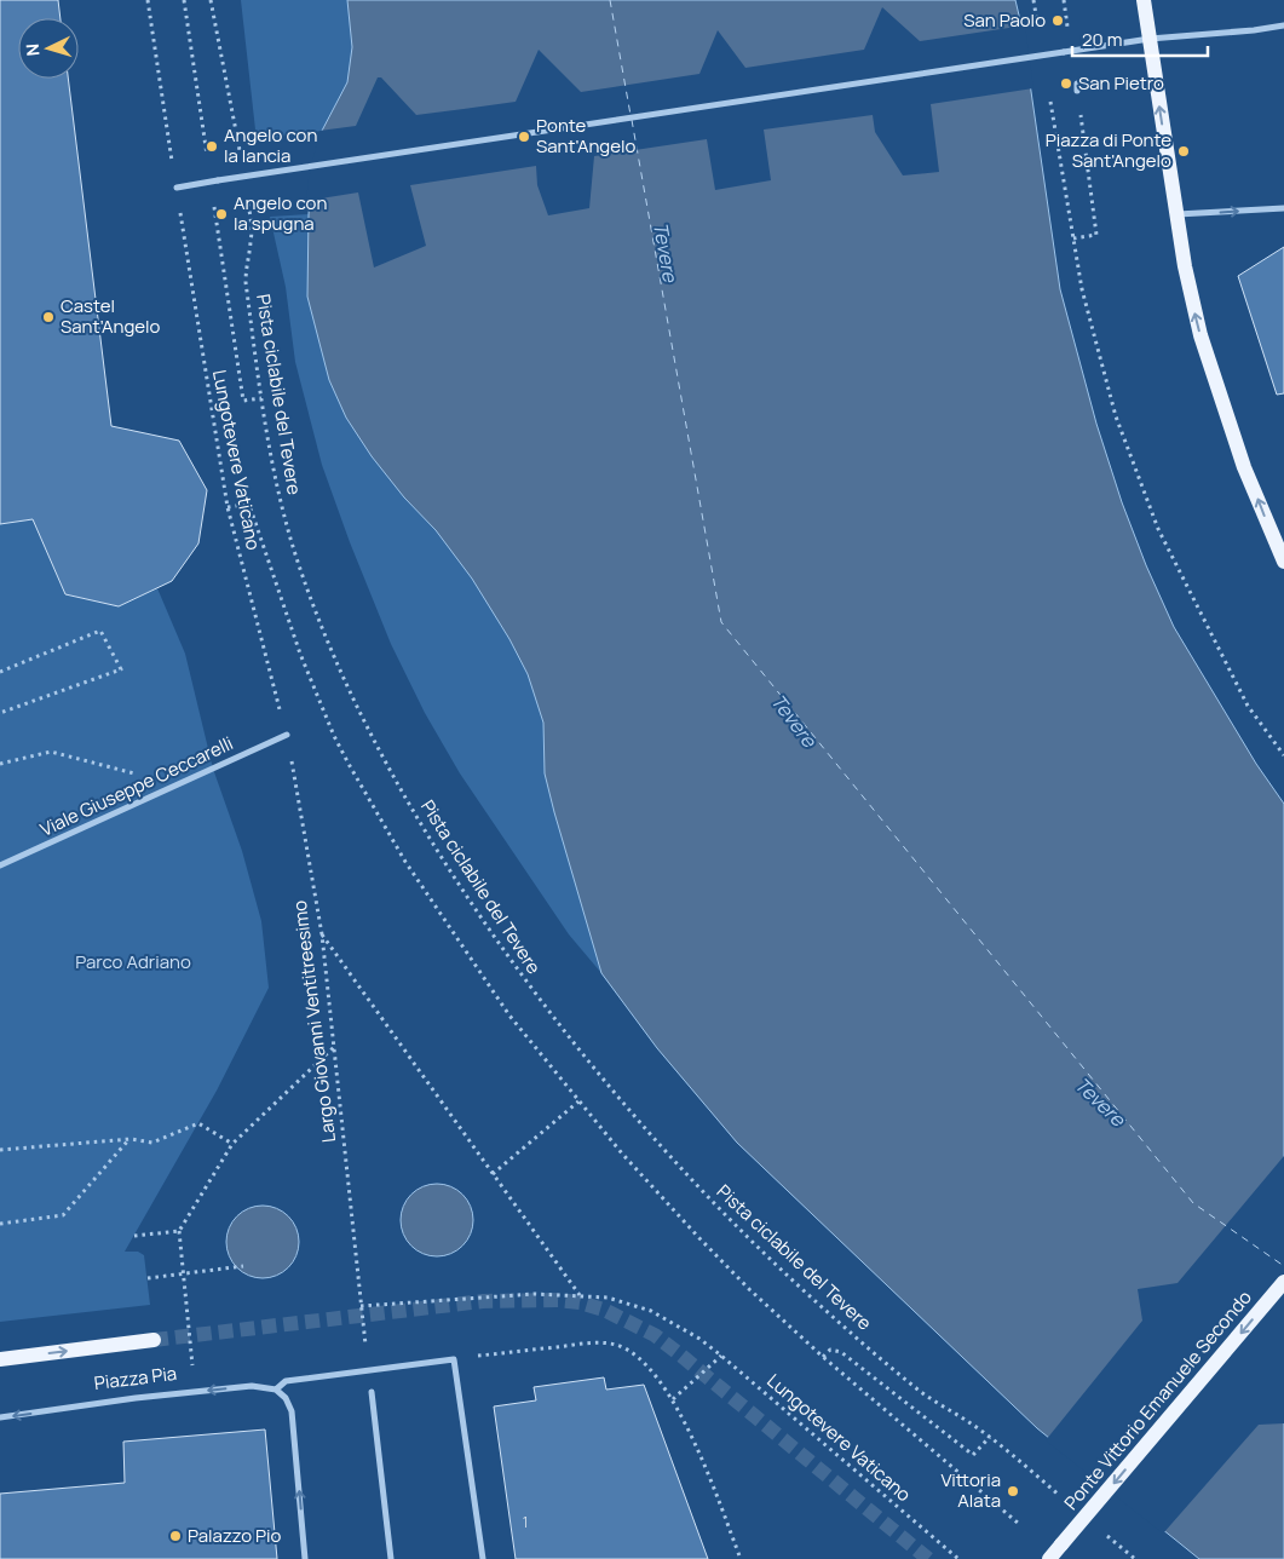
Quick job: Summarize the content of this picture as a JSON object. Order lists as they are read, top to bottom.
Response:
{
  "streets": {
    "main road": ["Piazza Pia", "Ponte Vittorio Emanuele Secondo"],
    "street": ["Viale Giuseppe Ceccarelli"],
    "path": ["Pista ciclabile del Tevere", "Lungotevere Vaticano", "Largo Giovanni Ventitreesimo"]
  },
  "crossings": [
    ["Lungotevere Vaticano", "Viale Giuseppe Ceccarelli"],
    ["Lungotevere Vaticano", "Largo Giovanni Ventitreesimo"],
    ["Viale Giuseppe Ceccarelli", "Largo Giovanni Ventitreesimo"]
  ],
  "one_way": ["Ponte Vittorio Emanuele Secondo"],
  "water": ["Tevere"],
  "parks": ["Parco Adriano"],
  "places": [
    "San Paolo",
    "San Pietro",
    "Ponte Sant'Angelo",
    "Angelo con la lancia",
    "Piazza di Ponte Sant'Angelo",
    "Angelo con la spugna",
    "Castel Sant’Angelo",
    "Vittoria Alata",
    "Palazzo Pio"
  ],
  "house_numbers": ["1"],
  "scale_bar": "20 m",
  "north": "left"
}
